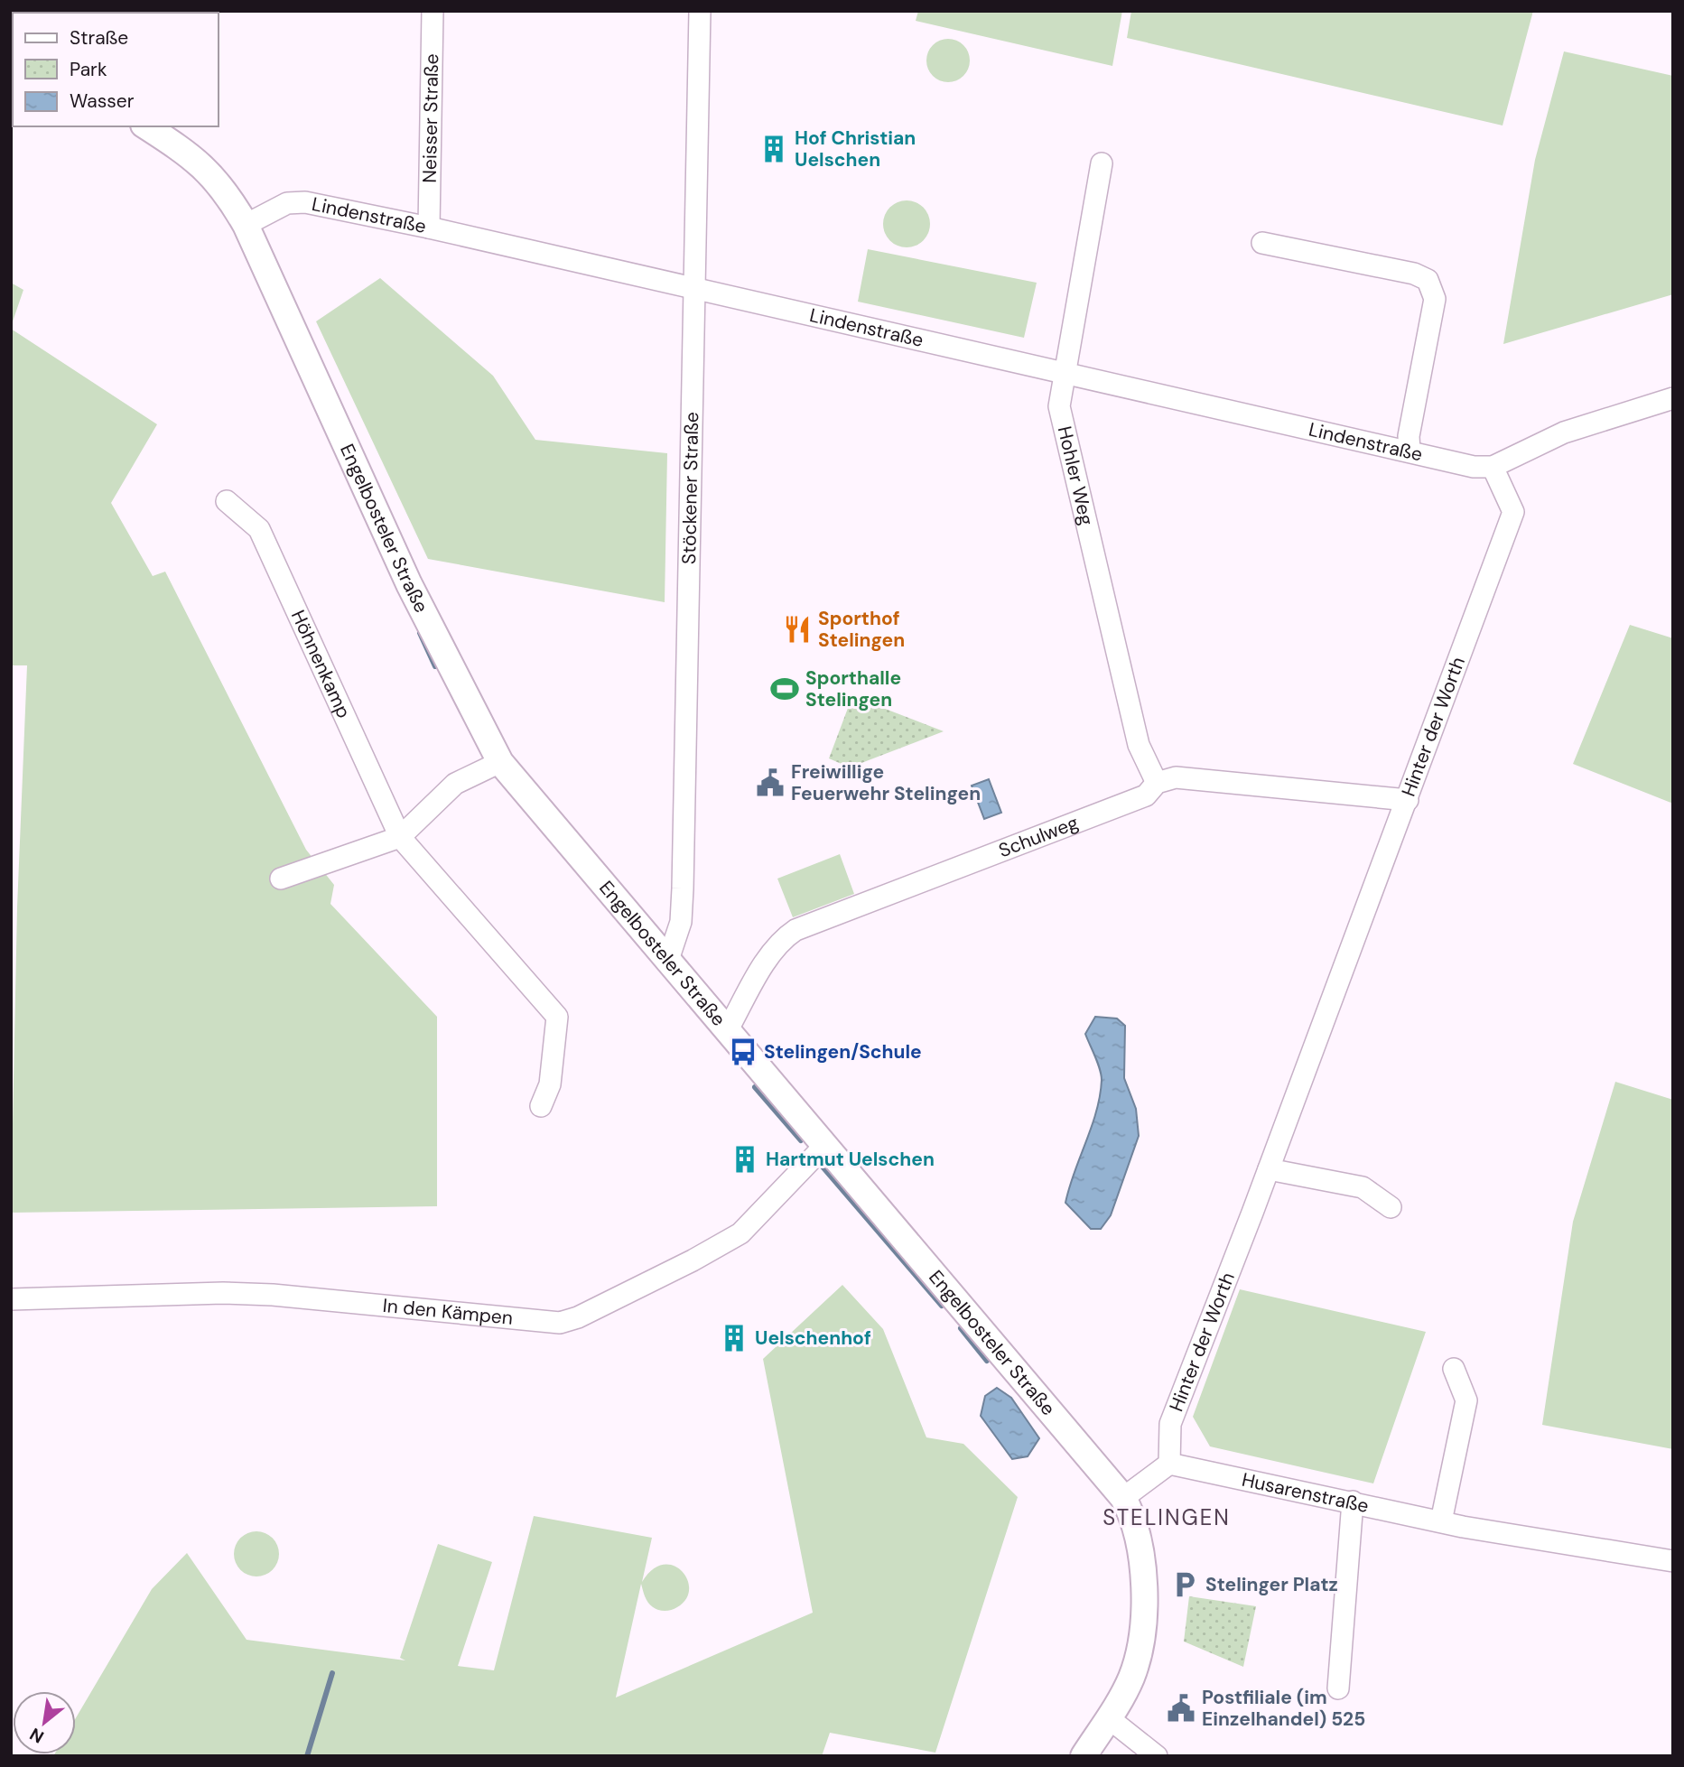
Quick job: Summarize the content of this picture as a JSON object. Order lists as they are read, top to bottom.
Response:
{
  "streets": {
    "street": [
      "Neisser Straße",
      "Lindenstraße",
      "Hohler Weg",
      "Stöckener Straße",
      "Engelbosteler Straße",
      "Höhnenkamp",
      "Hinter der Worth",
      "Schulweg",
      "In den Kämpen",
      "Husarenstraße"
    ]
  },
  "crossings": [
    ["Neisser Straße", "Lindenstraße"],
    ["Lindenstraße", "Hohler Weg"],
    ["Lindenstraße", "Stöckener Straße"],
    ["Lindenstraße", "Engelbosteler Straße"],
    ["Lindenstraße", "Hinter der Worth"],
    ["Hohler Weg", "Schulweg"],
    ["Stöckener Straße", "Engelbosteler Straße"],
    ["Engelbosteler Straße", "Schulweg"],
    ["Engelbosteler Straße", "In den Kämpen"],
    ["Hinter der Worth", "Schulweg"],
    ["Hinter der Worth", "Husarenstraße"]
  ],
  "districts": ["STELINGEN"],
  "places": {
    "building": ["Hof Christian Uelschen", "Hartmut Uelschen", "Uelschenhof"],
    "restaurant": ["Sporthof Stelingen"],
    "sports": ["Sporthalle Stelingen"],
    "public building": ["Freiwillige Feuerwehr Stelingen", "Postfiliale (im Einzelhandel) 525"],
    "bus stop": ["Stelingen/Schule"],
    "parking": ["Stelinger Platz"]
  },
  "legend": ["Straße", "Park", "Wasser"],
  "north": "bottom left"
}
